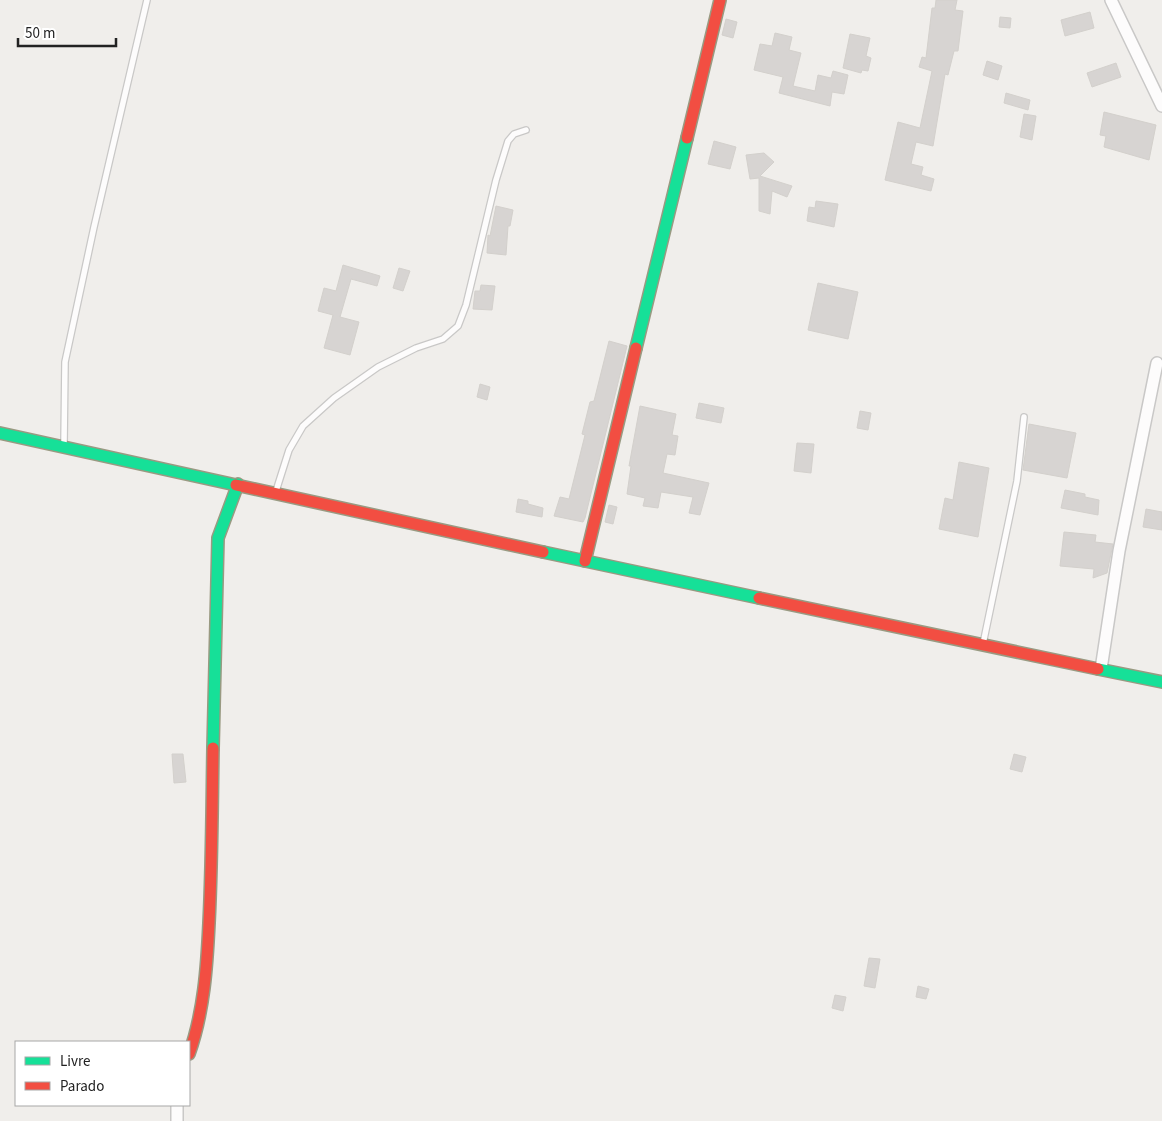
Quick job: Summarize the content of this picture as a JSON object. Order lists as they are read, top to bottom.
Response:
{
  "legend": ["Livre", "Parado"],
  "scale_bar": "50 m"
}
